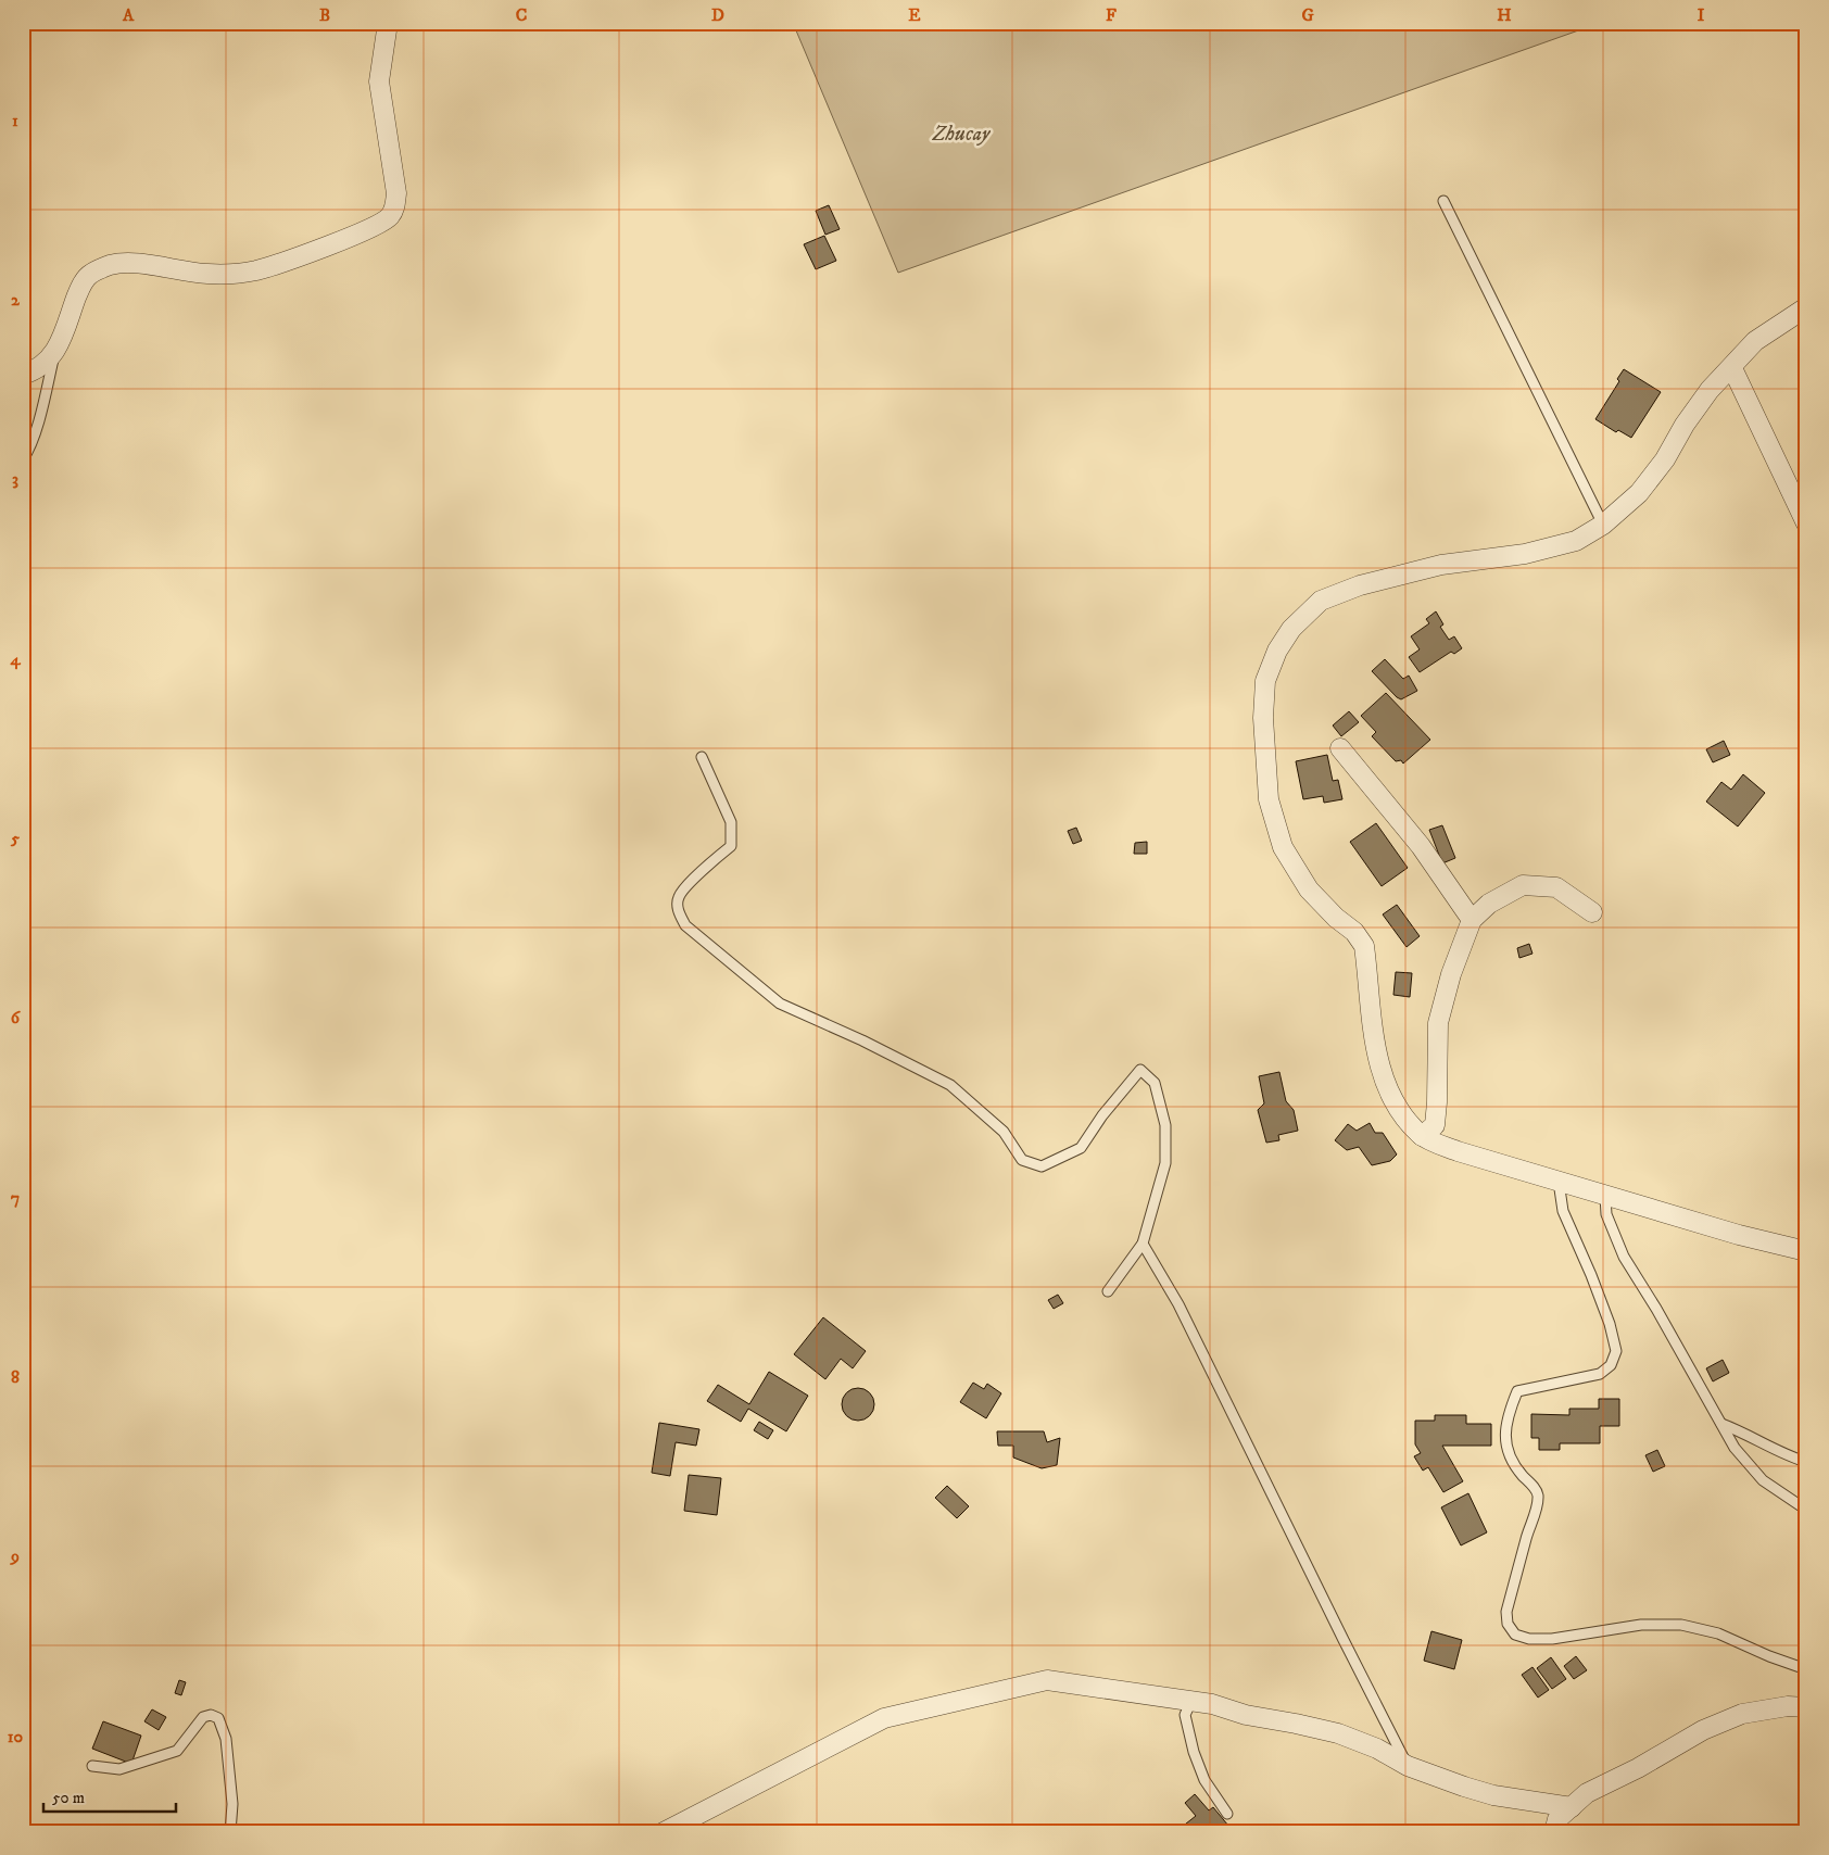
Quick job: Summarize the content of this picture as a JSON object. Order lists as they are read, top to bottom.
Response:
{
  "parks": ["Zhucay"],
  "scale_bar": "50 m",
  "grid": {
    "columns": [
      "A",
      "B",
      "C",
      "D",
      "E",
      "F",
      "G",
      "H",
      "I"
    ],
    "rows": [
      "1",
      "2",
      "3",
      "4",
      "5",
      "6",
      "7",
      "8",
      "9",
      "10"
    ]
  }
}
